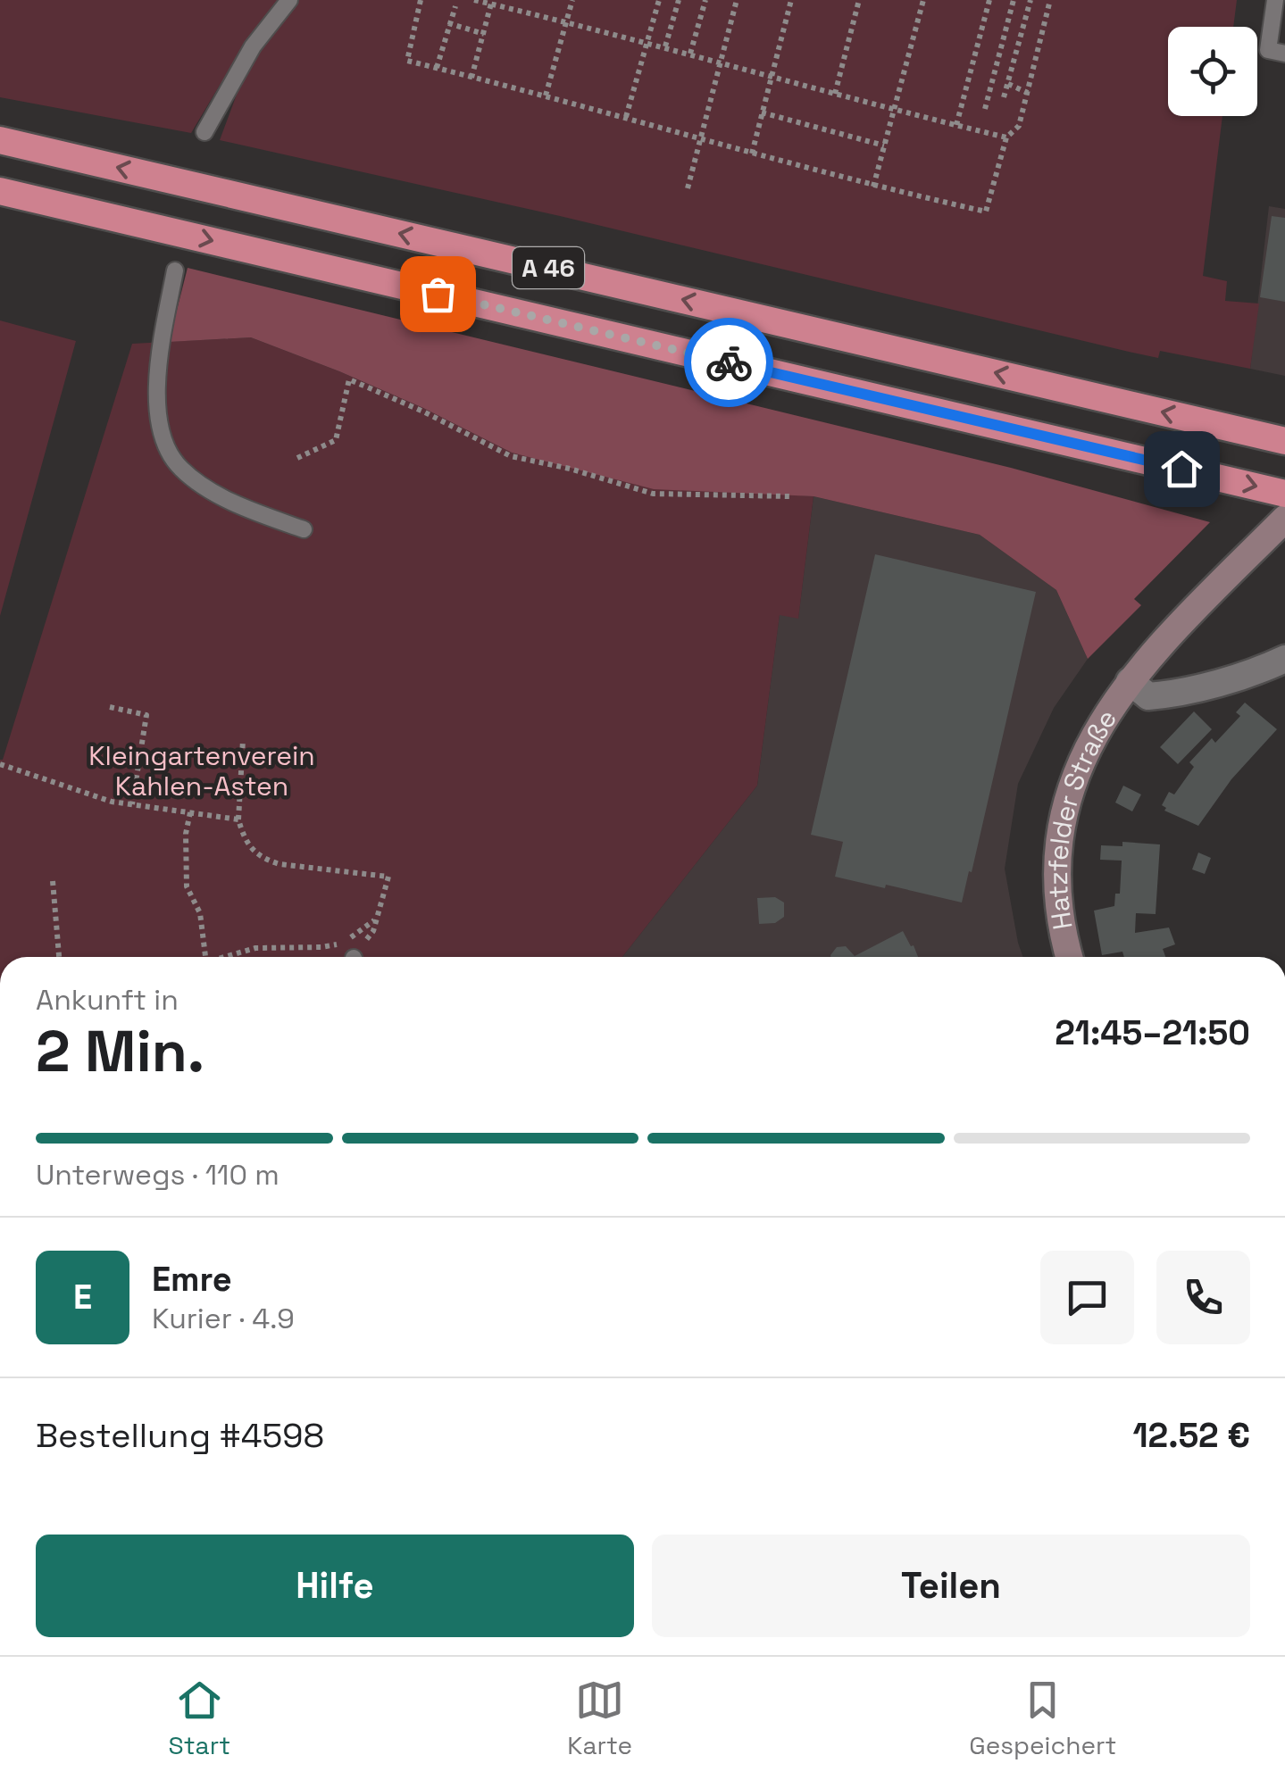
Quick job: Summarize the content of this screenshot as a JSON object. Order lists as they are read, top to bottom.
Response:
{
  "streets": {
    "highway": ["A 46"],
    "main road": ["Hatzfelder Straße"]
  },
  "parks": ["Kleingartenverein Kahlen-Asten"],
  "page": {
    "heading": ["2 Min.", "Ankunft in", "21:45–21:50"],
    "panel": [
      "Emre",
      "Kurier · 4.9",
      "Bestellung #4598",
      "12.52 €"
    ],
    "bar": "Unterwegs · 110 m",
    "round": "E",
    "buttons": ["Hilfe", "Teilen"],
    "tabs": ["Start", "Karte", "Gespeichert"]
  }
}
